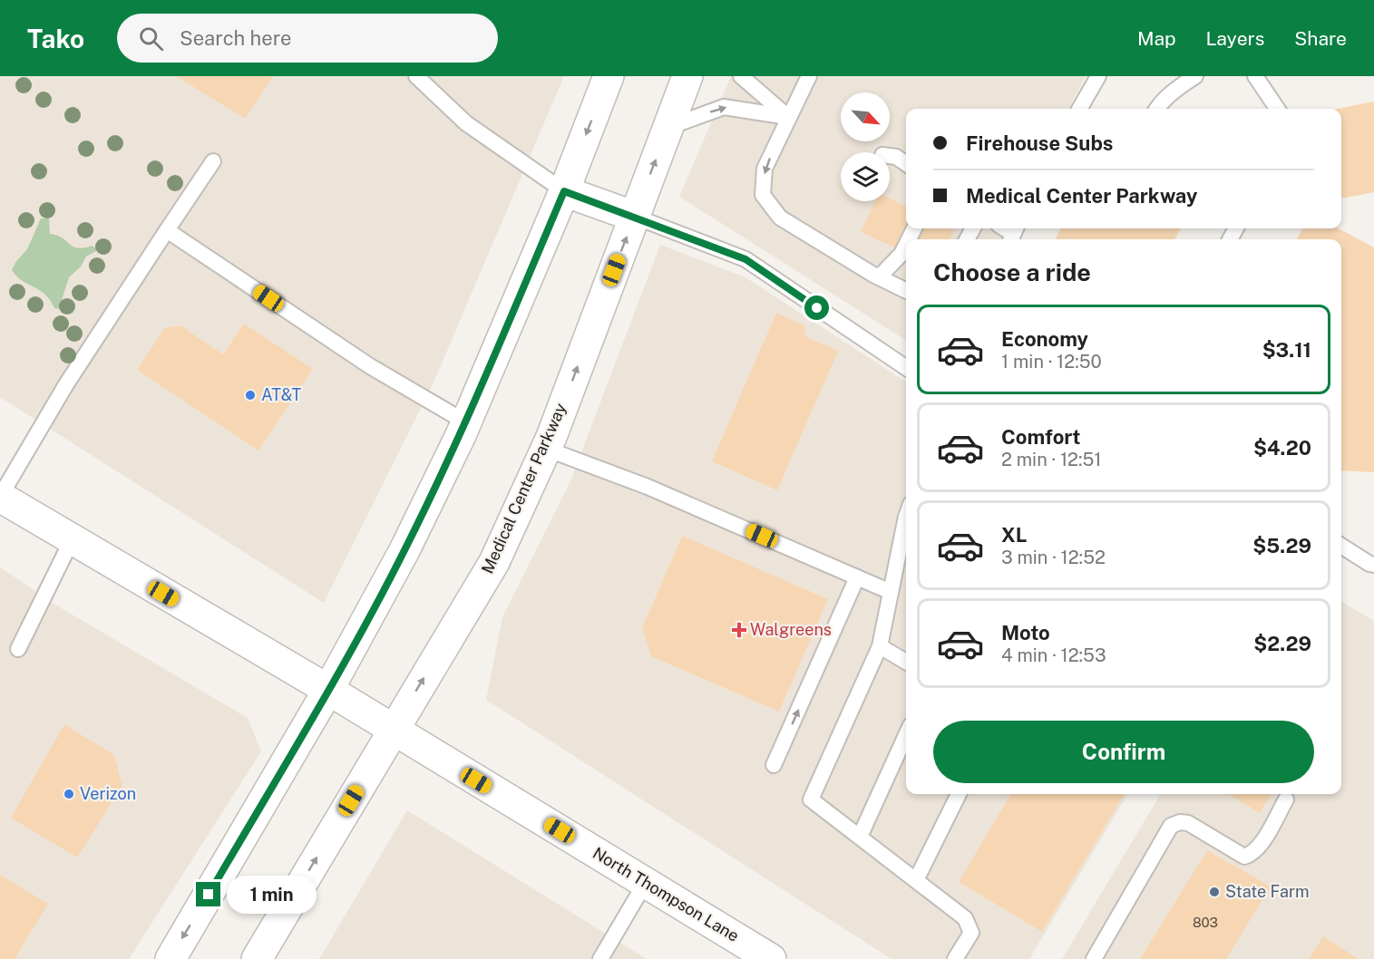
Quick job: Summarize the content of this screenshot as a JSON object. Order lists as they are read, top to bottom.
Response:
{
  "streets": {
    "main road": ["Medical Center Parkway", "North Thompson Lane"]
  },
  "crossings": [
    ["Medical Center Parkway", "North Thompson Lane"]
  ],
  "places": {
    "other": ["AT&T", "Verizon", "State Farm"],
    "health": ["Walgreens"]
  },
  "house_numbers": ["803"],
  "north": "bottom right",
  "page": {
    "header": "Tako",
    "search": "Search here",
    "nav": ["Map", "Layers", "Share"],
    "banner": ["Firehouse Subs", "Medical Center Parkway"],
    "heading": "Choose a ride",
    "list": [
      {
        "name": "Economy",
        "note": "1 min · 12:50",
        "value": "$3.11"
      },
      {
        "name": "Comfort",
        "note": "2 min · 12:51",
        "value": "$4.20"
      },
      {
        "name": "XL",
        "note": "3 min · 12:52",
        "value": "$5.29"
      },
      {
        "name": "Moto",
        "note": "4 min · 12:53",
        "value": "$2.29"
      }
    ],
    "buttons": "Confirm",
    "bubble": "1 min"
  }
}
